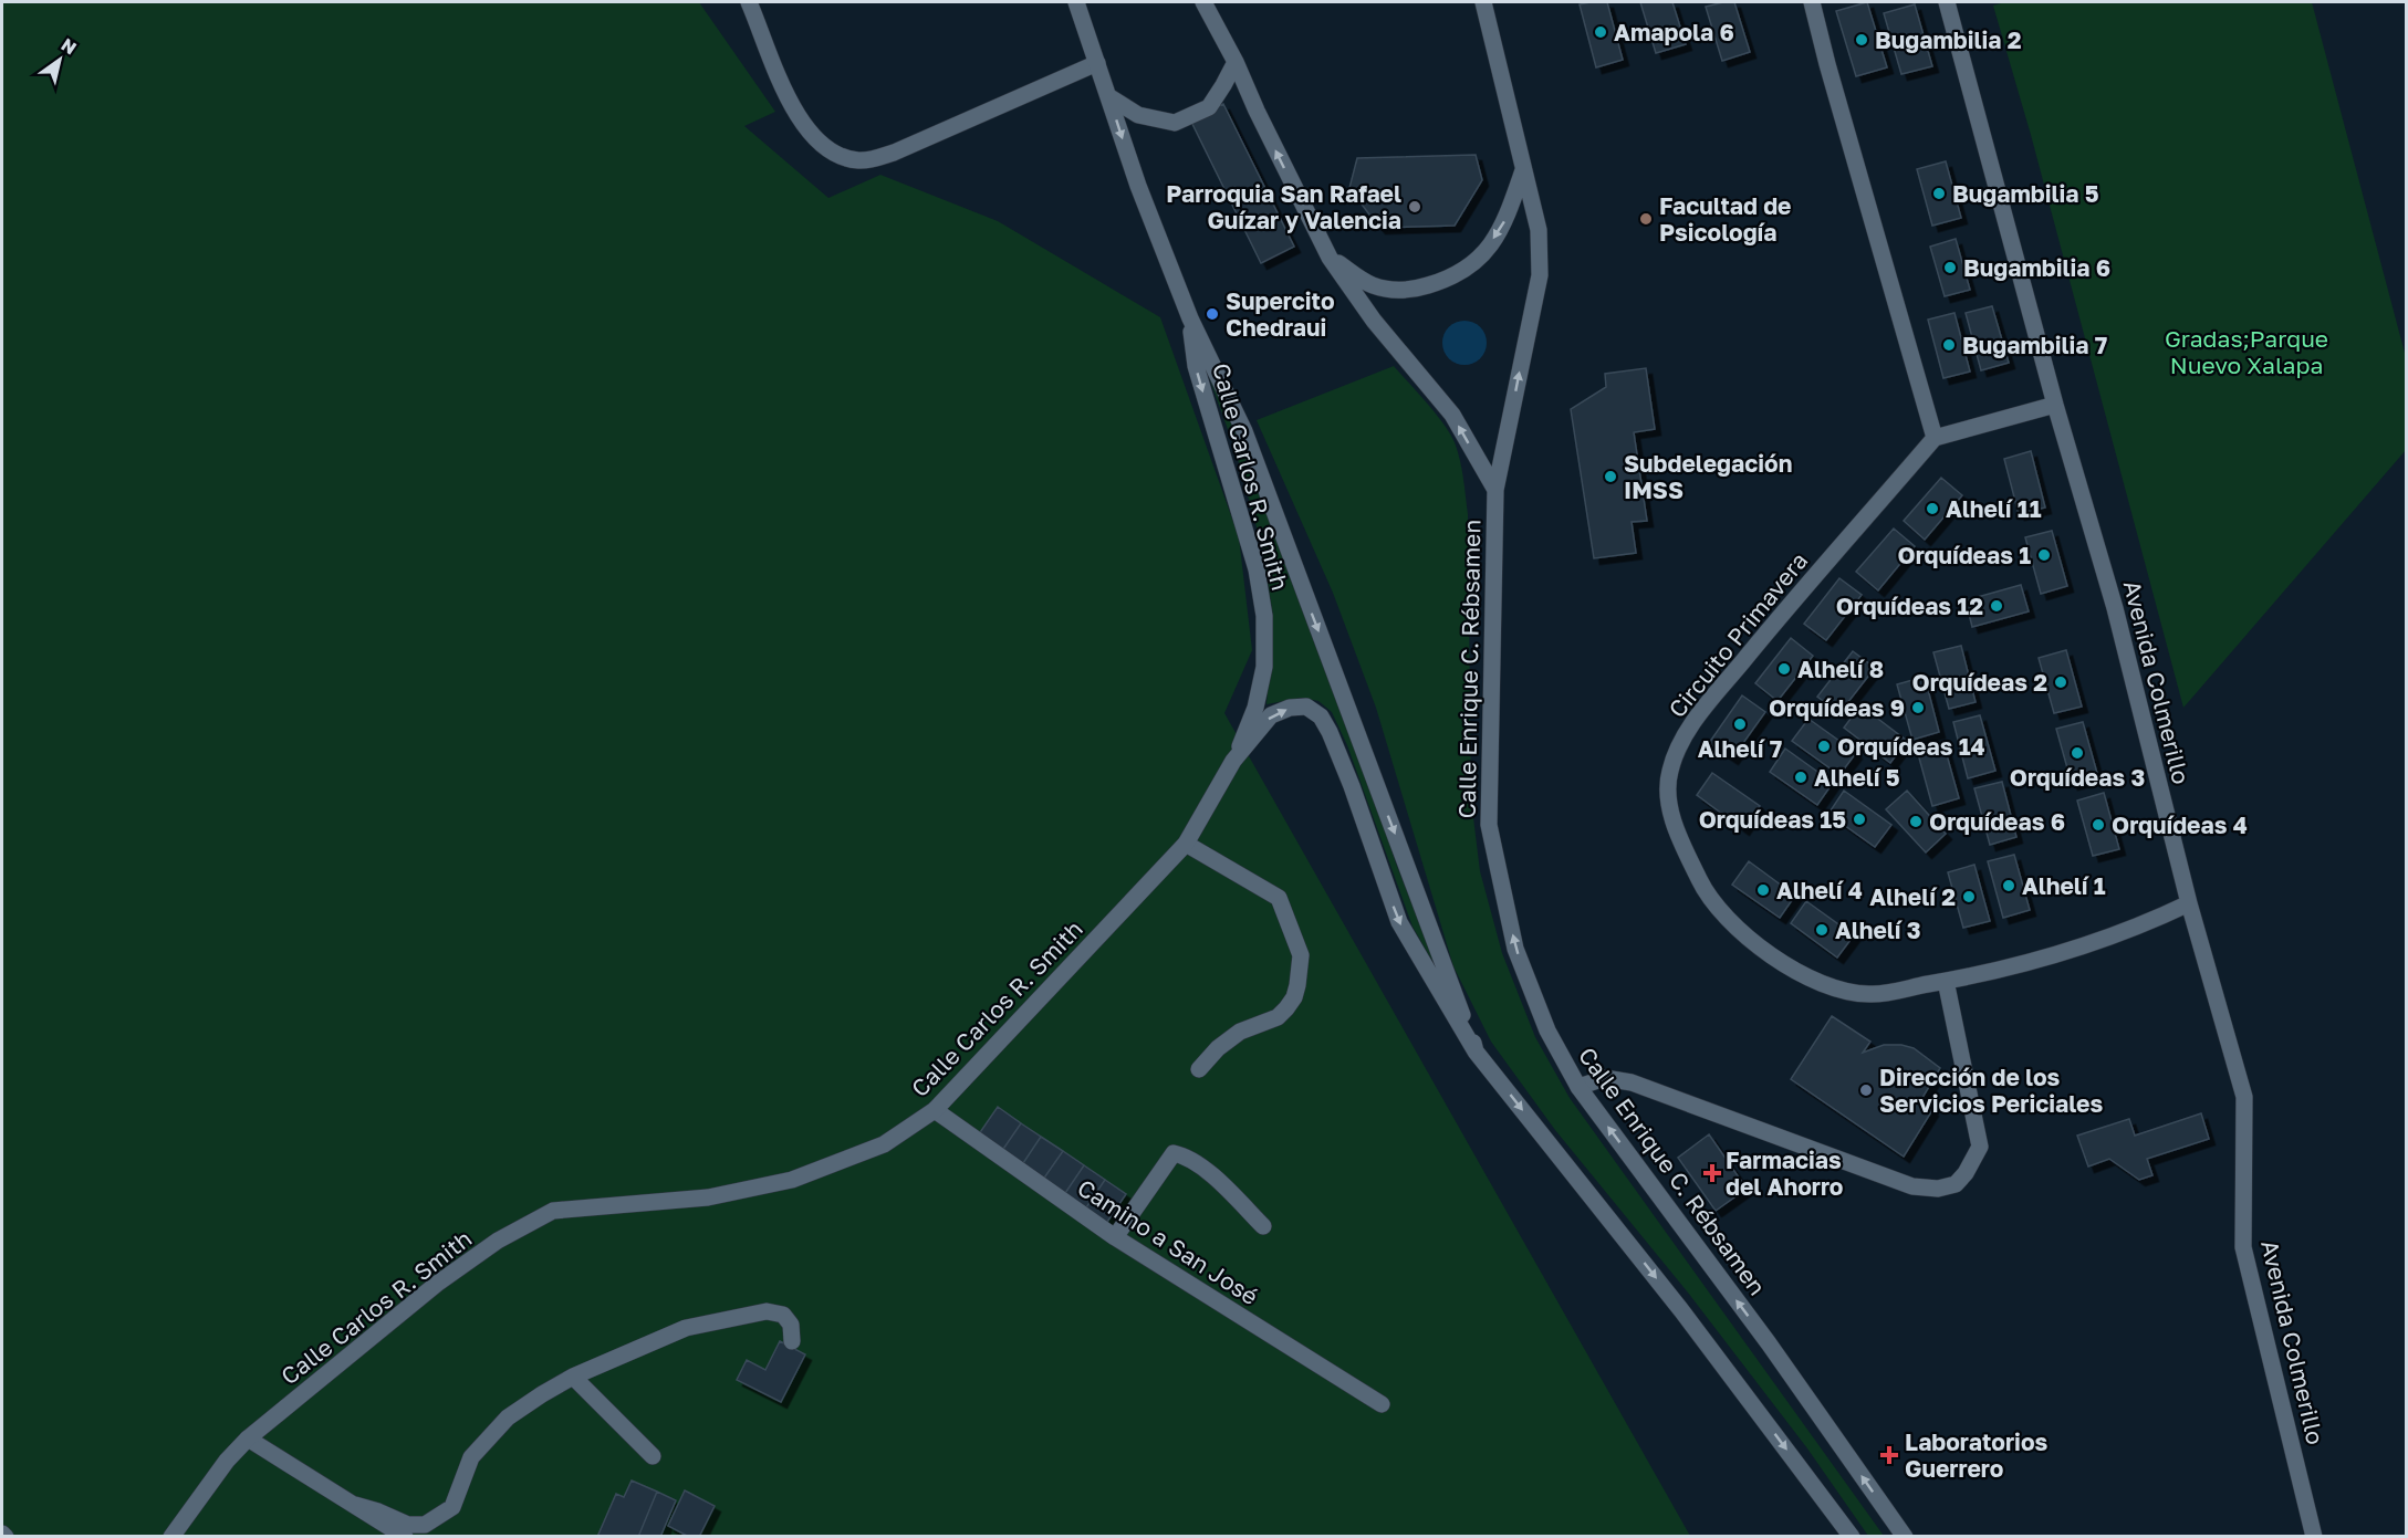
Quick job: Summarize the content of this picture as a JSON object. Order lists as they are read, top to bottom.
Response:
{
  "streets": {
    "street": [
      "Calle Carlos R. Smith",
      "Circuito Primavera",
      "Calle Enrique C. Rébsamen",
      "Avenida Colmerillo",
      "Camino a San José"
    ]
  },
  "crossings": [
    ["Calle Carlos R. Smith", "Camino a San José"],
    ["Circuito Primavera", "Avenida Colmerillo"]
  ],
  "parks": ["Gradas;Parque Nuevo Xalapa"],
  "places": {
    "other": [
      "Amapola 6",
      "Bugambilia 2",
      "Bugambilia 5",
      "Parroquia San Rafael Guízar y Valencia",
      "Facultad de Psicología",
      "Bugambilia 6",
      "Supercito Chedraui",
      "Bugambilia 7",
      "Subdelegación IMSS",
      "Alhelí 11",
      "Orquídeas 1",
      "Orquídeas 12",
      "Alhelí 8",
      "Orquídeas 2",
      "Orquídeas 9",
      "Alhelí 7",
      "Orquídeas 14",
      "Orquídeas 3",
      "Alhelí 5",
      "Orquídeas 15",
      "Orquídeas 6",
      "Orquídeas 4",
      "Alhelí 1",
      "Alhelí 4",
      "Alhelí 2",
      "Alhelí 3",
      "Dirección de los Servicios Periciales"
    ],
    "health": ["Farmacias del Ahorro", "Laboratorios Guerrero"]
  },
  "north": "top right"
}
